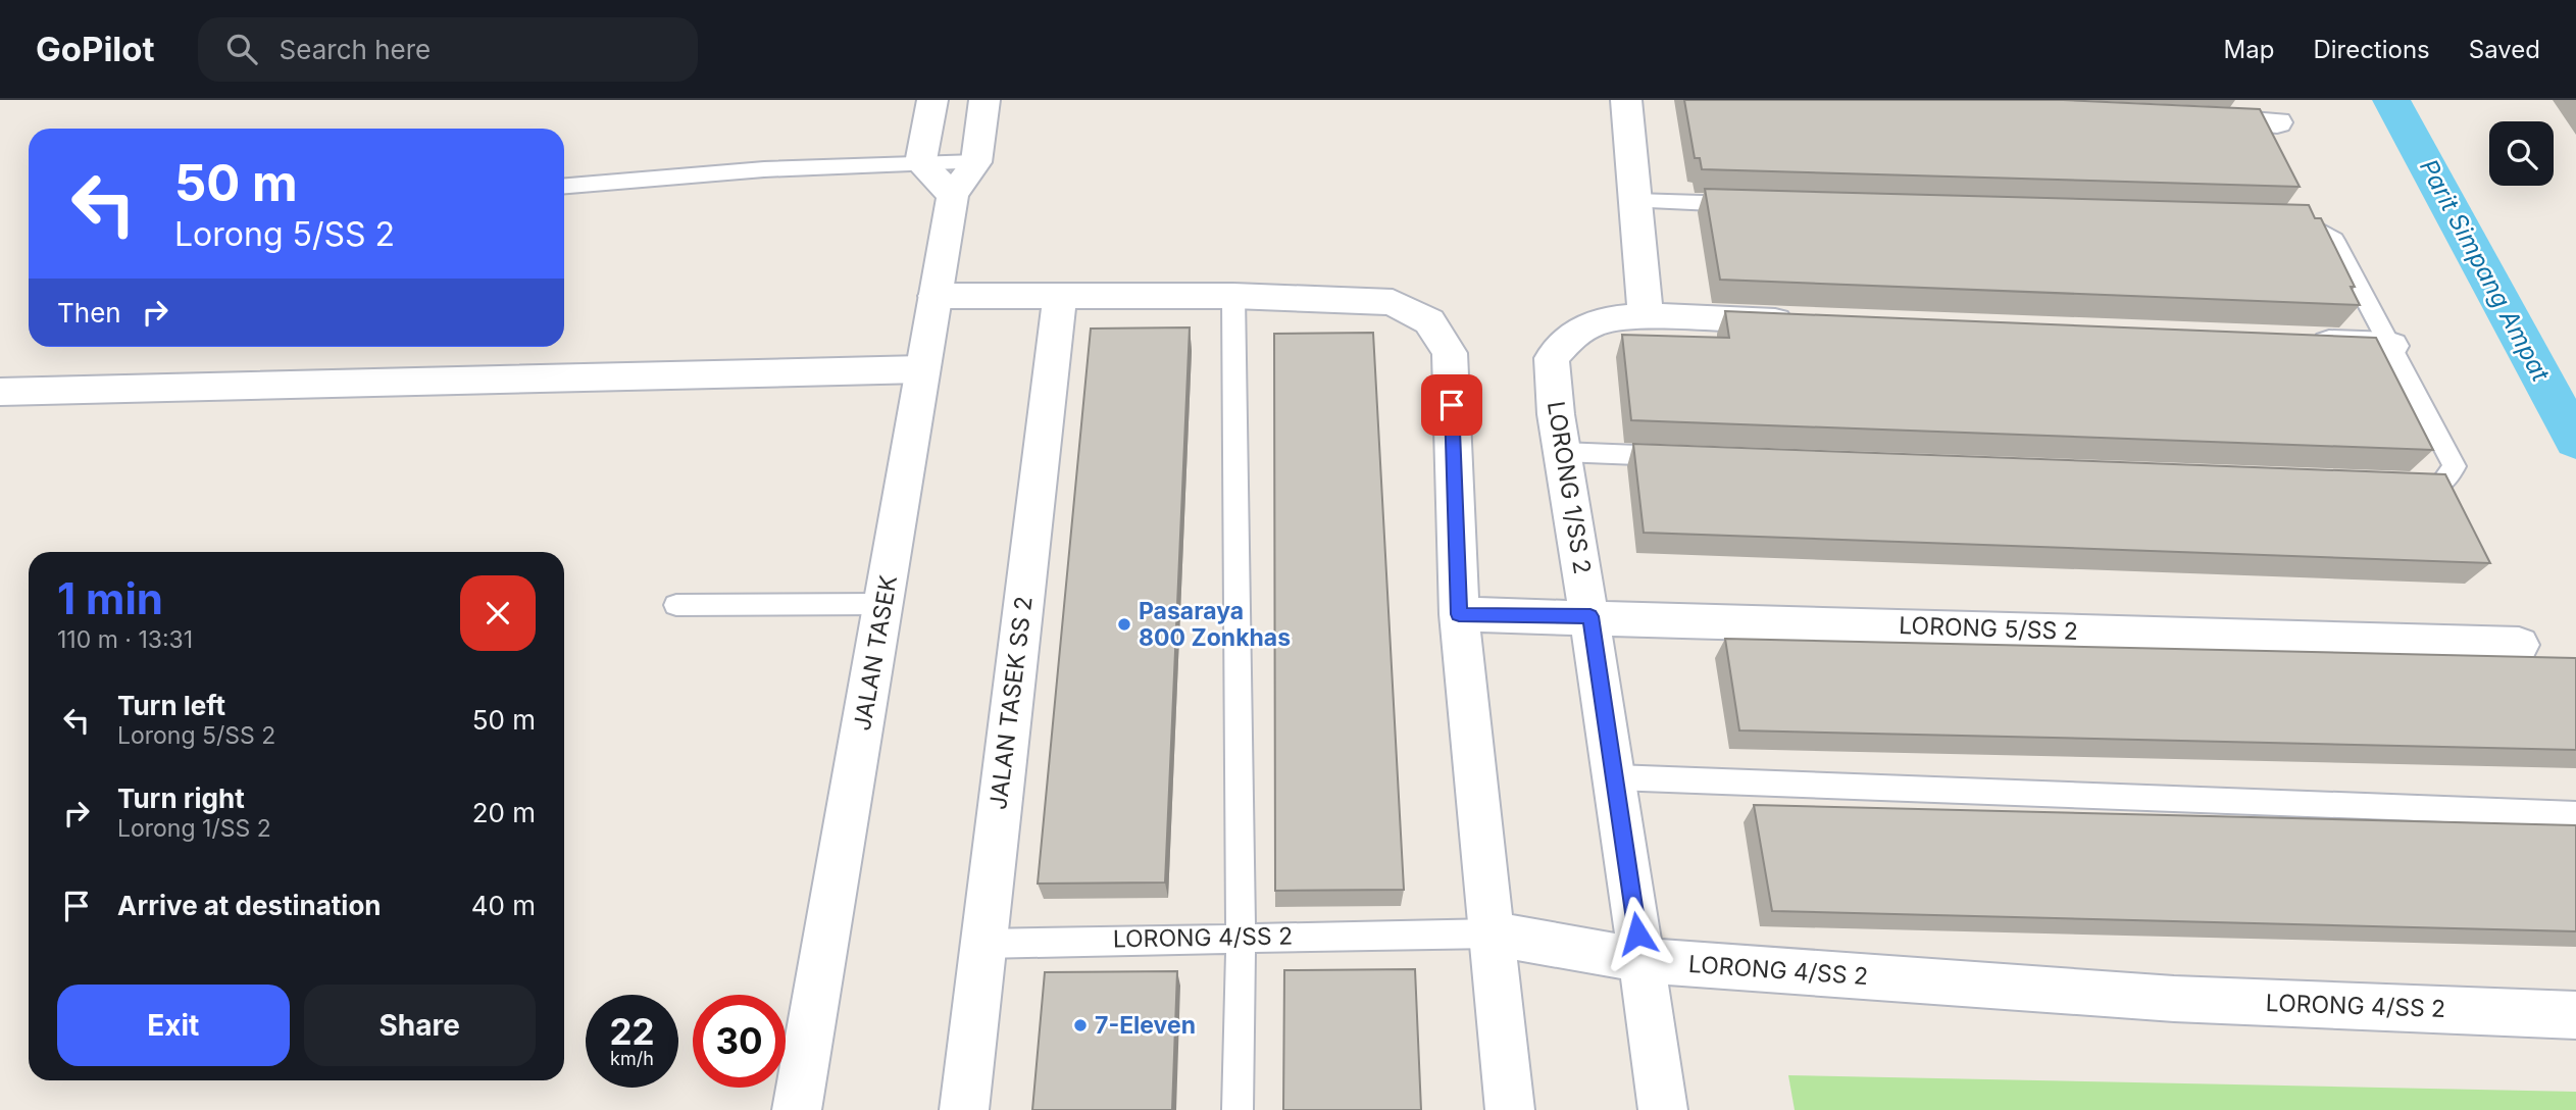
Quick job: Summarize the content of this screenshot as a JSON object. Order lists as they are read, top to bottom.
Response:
{
  "streets": {
    "street": [
      "LORONG 1/SS 2",
      "LORONG 5/SS 2",
      "JALAN TASEK",
      "JALAN TASEK SS 2",
      "LORONG 4/SS 2"
    ]
  },
  "crossings": [
    ["LORONG 1/SS 2", "LORONG 5/SS 2"],
    ["LORONG 1/SS 2", "LORONG 4/SS 2"],
    ["JALAN TASEK SS 2", "LORONG 4/SS 2"]
  ],
  "water": ["Parit Simpang Ampat"],
  "places": ["Pasaraya 800 Zonkhas", "7-Eleven"],
  "page": {
    "header": "GoPilot",
    "search": "Search here",
    "nav": ["Map", "Directions", "Saved"],
    "turn": ["50 m", "Lorong 5/SS 2"],
    "then": "Then",
    "heading": ["1 min", "110 m · 13:31"],
    "list": [
      {
        "name": "Turn left",
        "note": "Lorong 5/SS 2",
        "value": "50 m"
      },
      {
        "name": "Turn right",
        "note": "Lorong 1/SS 2",
        "value": "20 m"
      },
      {
        "name": "Arrive at destination",
        "value": "40 m"
      }
    ],
    "buttons": ["Exit", "Share"],
    "speed": "22 km/h",
    "limit": "30"
  }
}
